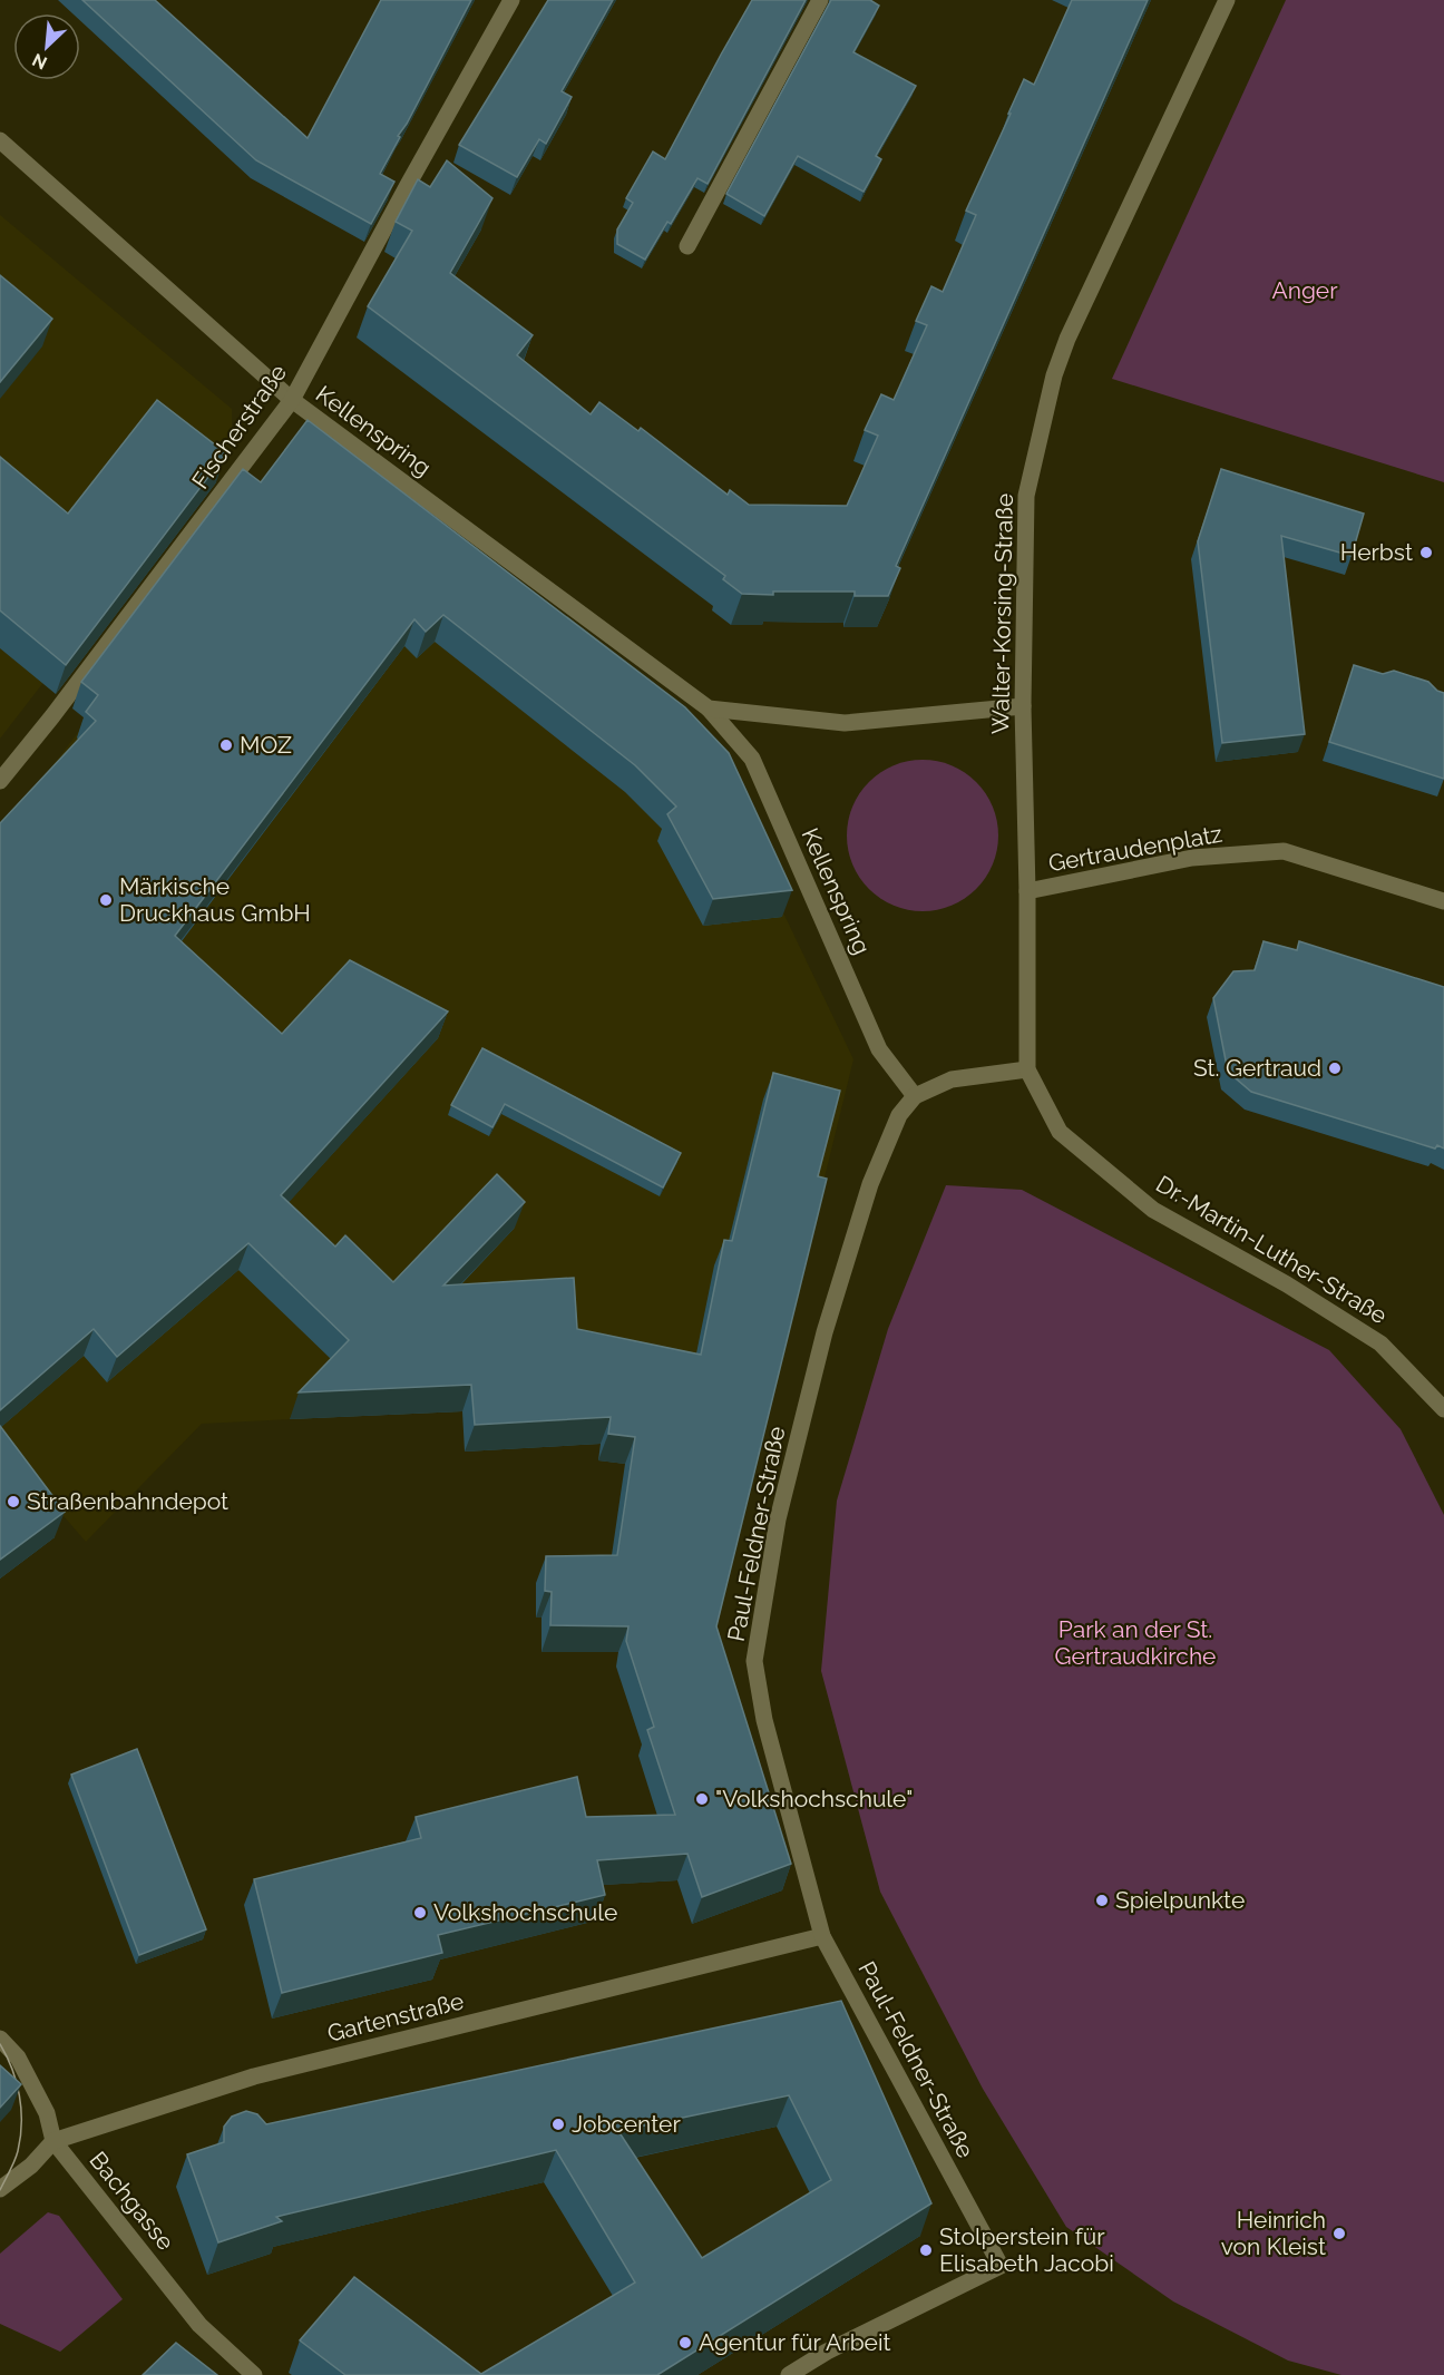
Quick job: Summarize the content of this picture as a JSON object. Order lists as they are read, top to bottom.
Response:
{
  "streets": {
    "street": [
      "Fischerstraße",
      "Kellenspring",
      "Walter-Korsing-Straße",
      "Gertraudenplatz",
      "Dr.-Martin-Luther-Straße",
      "Paul-Feldner-Straße",
      "Gartenstraße",
      "Bachgasse"
    ]
  },
  "crossings": [
    ["Fischerstraße", "Kellenspring"],
    ["Kellenspring", "Paul-Feldner-Straße"],
    ["Walter-Korsing-Straße", "Gertraudenplatz"],
    ["Walter-Korsing-Straße", "Dr.-Martin-Luther-Straße"],
    ["Paul-Feldner-Straße", "Gartenstraße"],
    ["Gartenstraße", "Bachgasse"]
  ],
  "parks": ["Anger", "Park an der St. Gertraudkirche"],
  "places": [
    "Herbst",
    "MOZ",
    "Märkische Druckhaus GmbH",
    "St. Gertraud",
    "Straßenbahndepot",
    "\"Volkshochschule\"",
    "Spielpunkte",
    "Volkshochschule",
    "Jobcenter",
    "Heinrich von Kleist",
    "Stolperstein für Elisabeth Jacobi",
    "Agentur für Arbeit"
  ],
  "north": "bottom left"
}
